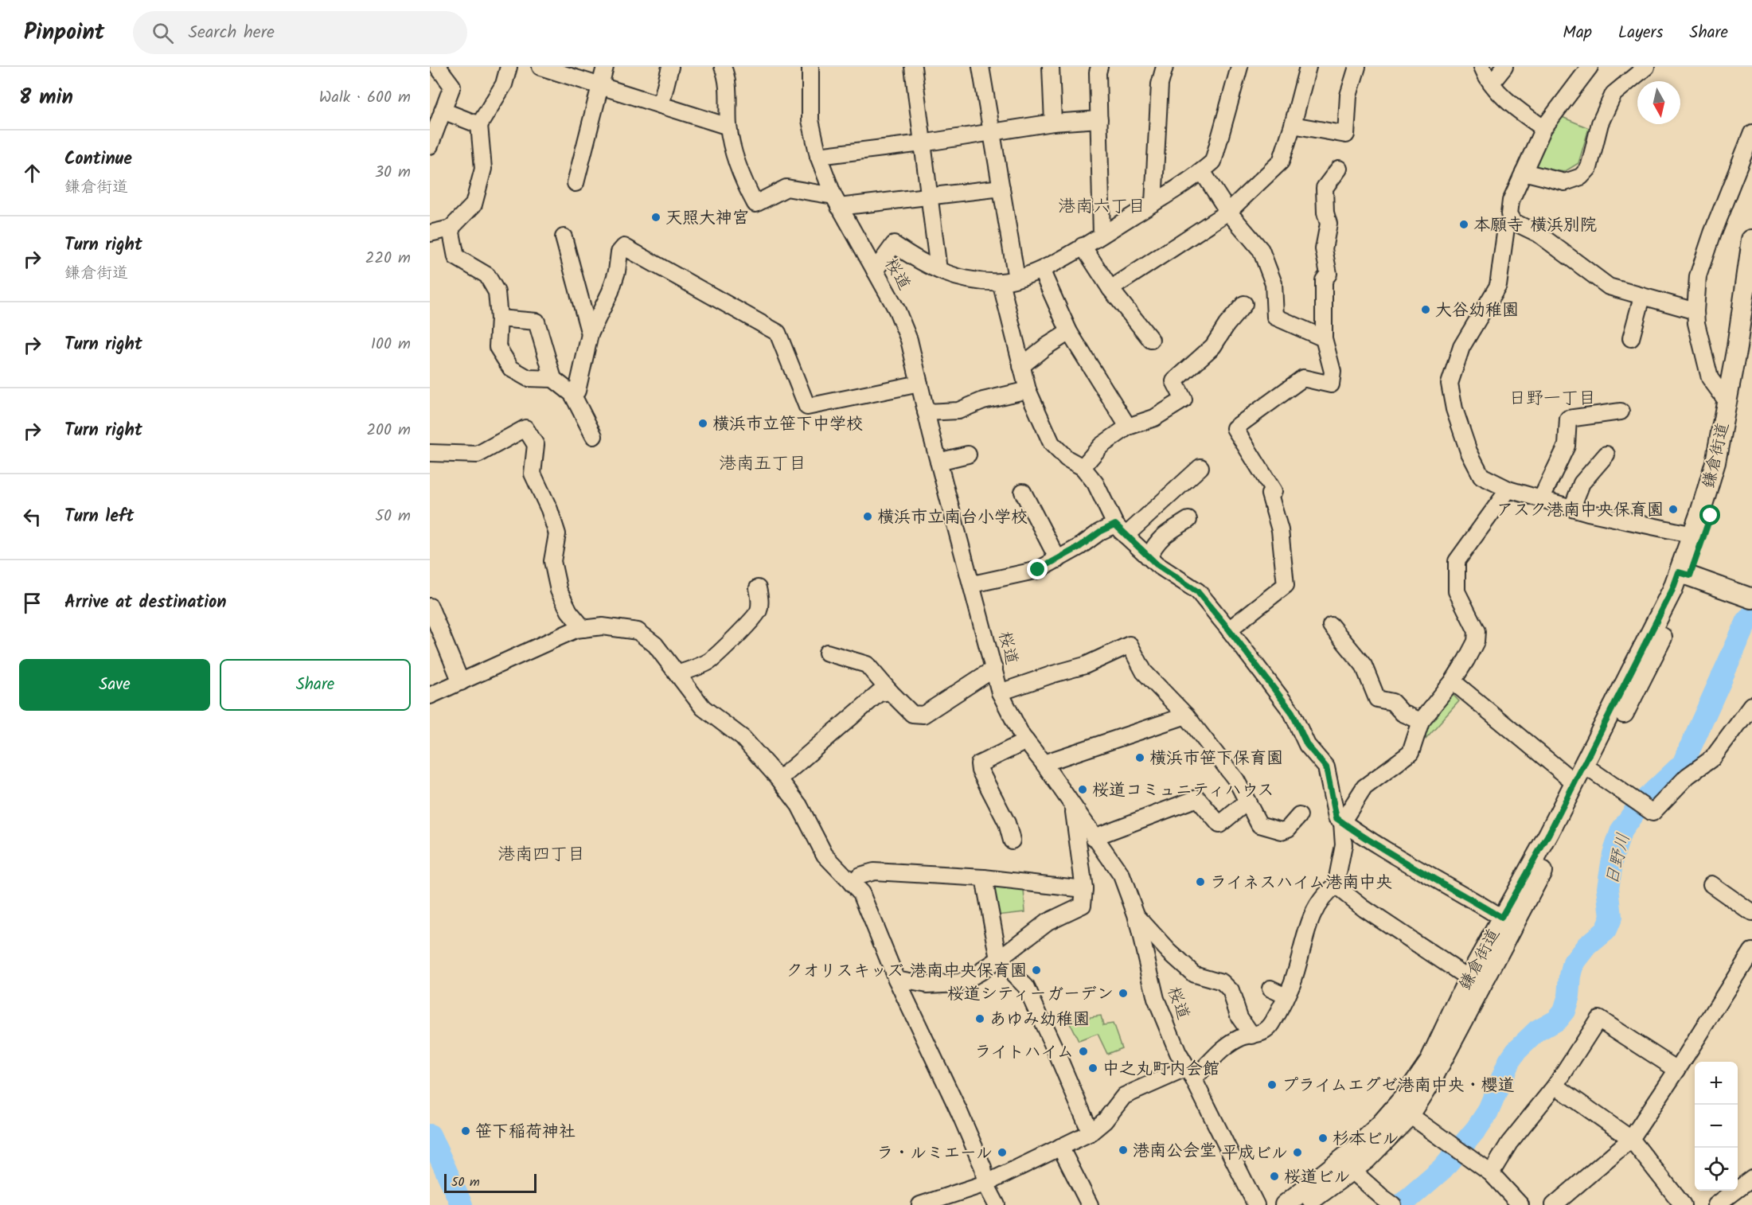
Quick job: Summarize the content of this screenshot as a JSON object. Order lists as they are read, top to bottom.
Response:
{
  "streets": {
    "main road": ["鎌倉街道"],
    "street": ["桜道"]
  },
  "districts": [
    "港南六丁目",
    "日野一丁目",
    "港南五丁目",
    "港南四丁目"
  ],
  "water": ["日野川"],
  "places": [
    "天照大神宮",
    "本願寺 横浜別院",
    "大谷幼稚園",
    "横浜市立笹下中学校",
    "アスク港南中央保育園",
    "横浜市立南台小学校",
    "横浜市笹下保育園",
    "桜道コミュニティハウス",
    "ライネスハイム港南中央",
    "クオリスキッズ 港南中央保育園",
    "桜道シティーガーデン",
    "あゆみ幼稚園",
    "ライトハイム",
    "中之丸町内会館",
    "プライムエグゼ港南中央・櫻道",
    "笹下稲荷神社",
    "杉本ビル",
    "港南公会堂",
    "ラ・ルミエール",
    "平成ビル",
    "桜道ビル"
  ],
  "scale_bar": "50 m",
  "north": "bottom",
  "page": {
    "header": "Pinpoint",
    "search": "Search here",
    "nav": ["Map", "Layers", "Share"],
    "heading": ["8 min", "Walk · 600 m"],
    "list": [
      ["Continue", "鎌倉街道", "30 m"],
      ["Turn right", "鎌倉街道", "220 m"],
      ["Turn right", "100 m"],
      ["Turn right", "200 m"],
      ["Turn left", "50 m"],
      "Arrive at destination"
    ],
    "buttons": ["Save", "Share"],
    "map_buttons": ["+", "−"],
    "scale": "50 m"
  }
}
